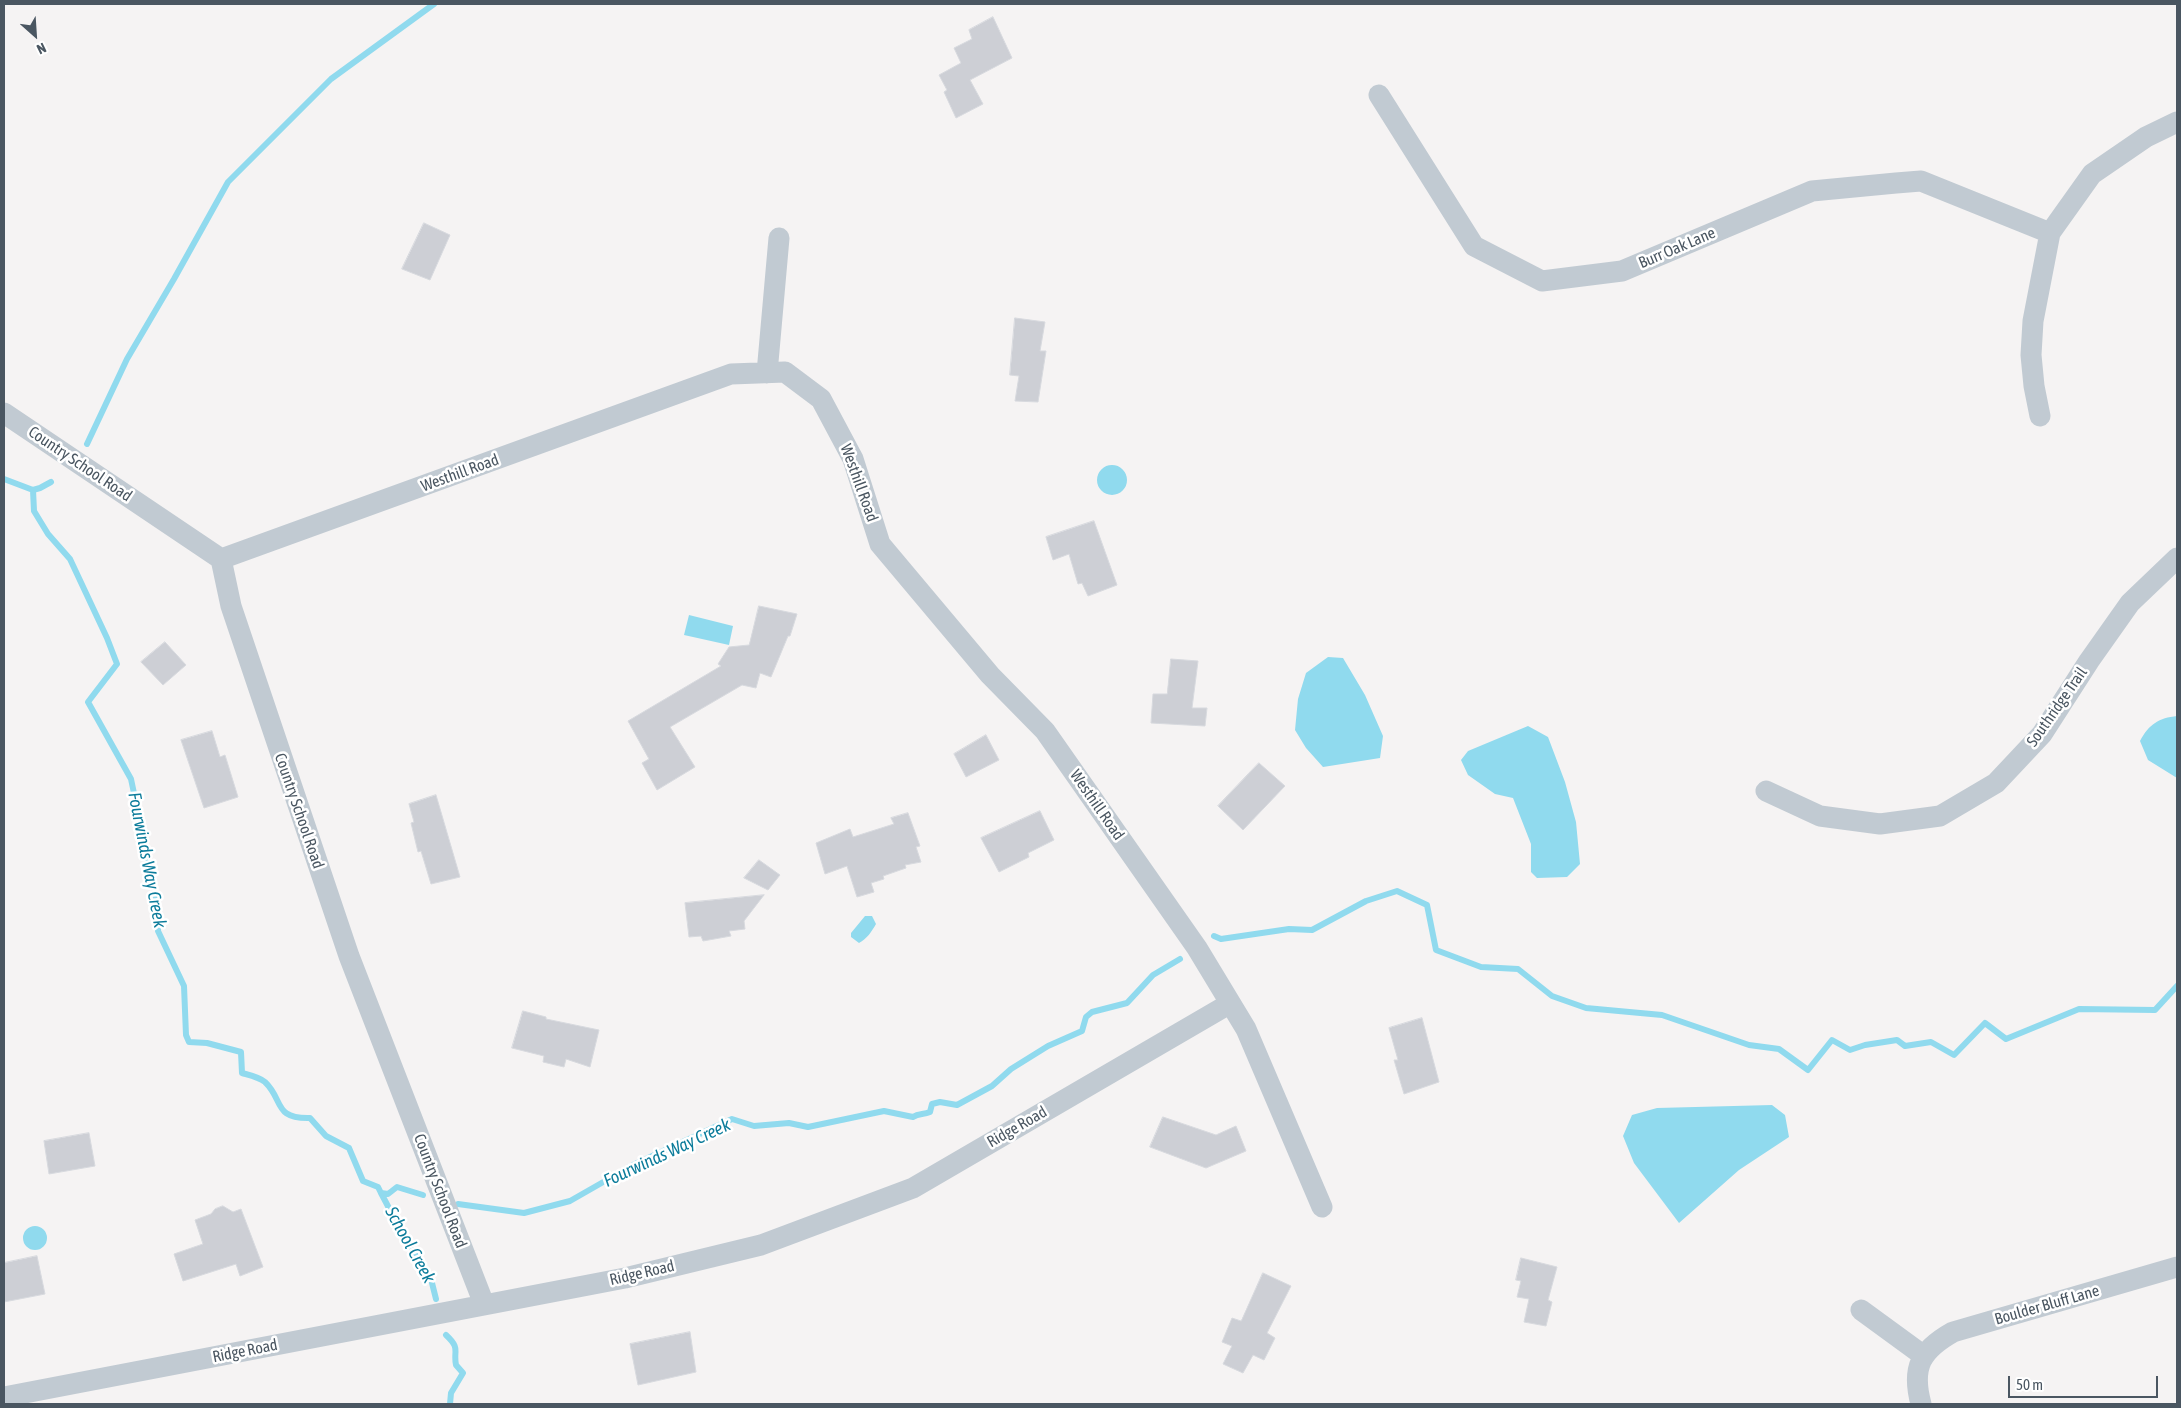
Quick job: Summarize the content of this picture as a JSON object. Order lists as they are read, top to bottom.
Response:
{
  "streets": {
    "street": [
      "Burr Oak Lane",
      "Country School Road",
      "Westhill Road",
      "Southridge Trail",
      "Ridge Road",
      "Boulder Bluff Lane"
    ]
  },
  "crossings": [
    ["Country School Road", "Westhill Road"],
    ["Country School Road", "Ridge Road"],
    ["Westhill Road", "Ridge Road"]
  ],
  "water": ["Fourwinds Way Creek", "School Creek"],
  "scale_bar": "50 m",
  "north": "bottom right"
}
